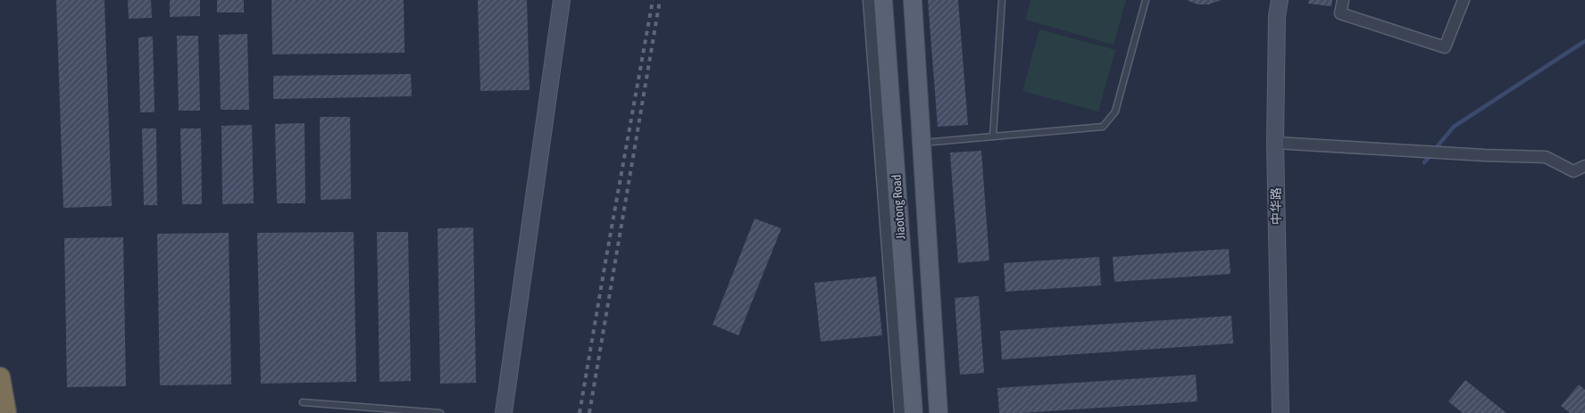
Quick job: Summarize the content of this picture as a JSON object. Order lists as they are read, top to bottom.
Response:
{
  "streets": {
    "main road": ["Jiaotong Road"],
    "street": ["中华路"]
  }
}
